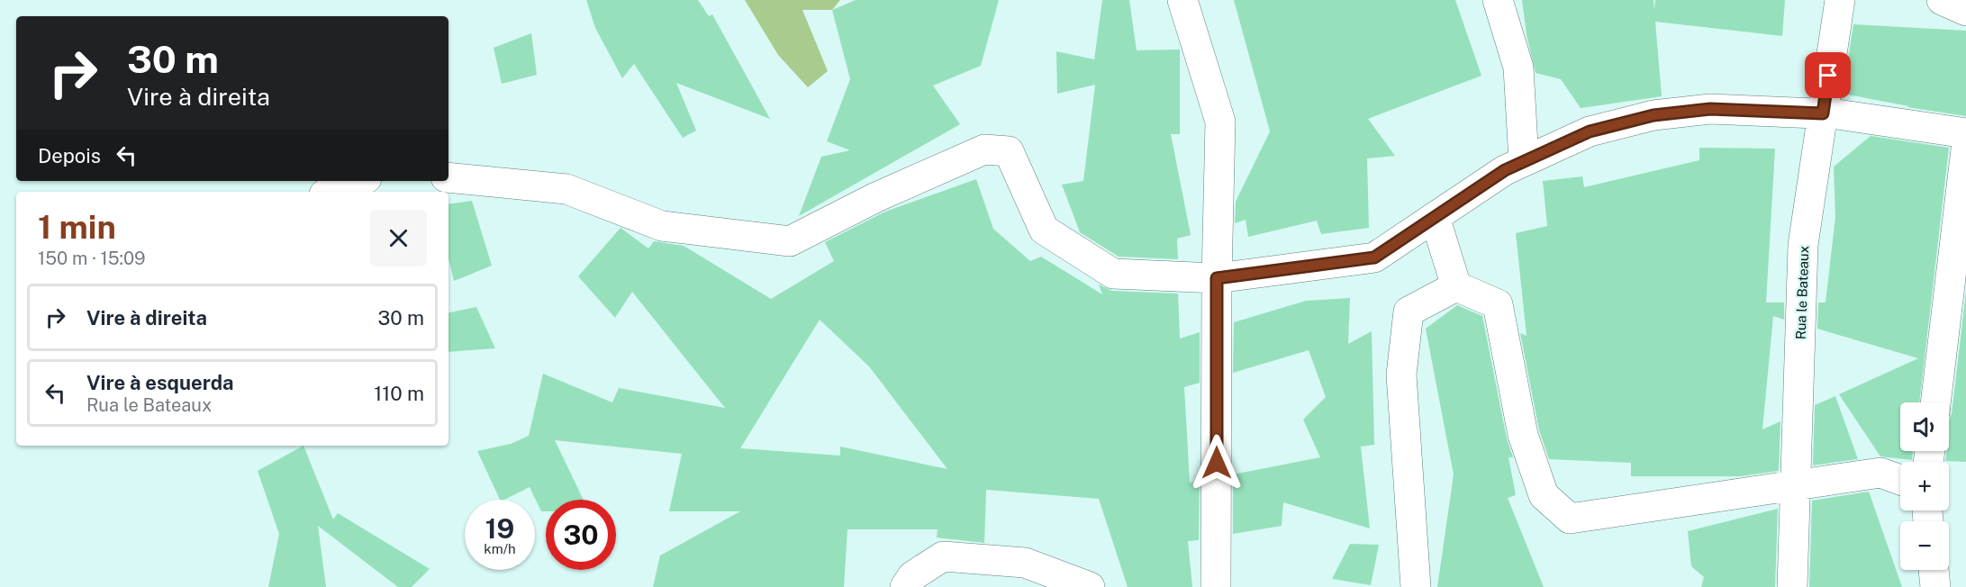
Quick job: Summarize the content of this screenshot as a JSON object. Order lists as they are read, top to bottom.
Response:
{
  "streets": {
    "street": ["Rua le Bateaux"]
  },
  "page": {
    "turn": ["30 m", "Vire à direita"],
    "then": "Depois",
    "heading": ["1 min", "150 m · 15:09"],
    "list": [
      {
        "name": "Vire à direita",
        "value": "30 m"
      },
      {
        "name": "Vire à esquerda",
        "note": "Rua le Bateaux",
        "value": "110 m"
      }
    ],
    "map_buttons": ["+", "−"],
    "speed": "19 km/h",
    "limit": "30"
  }
}
